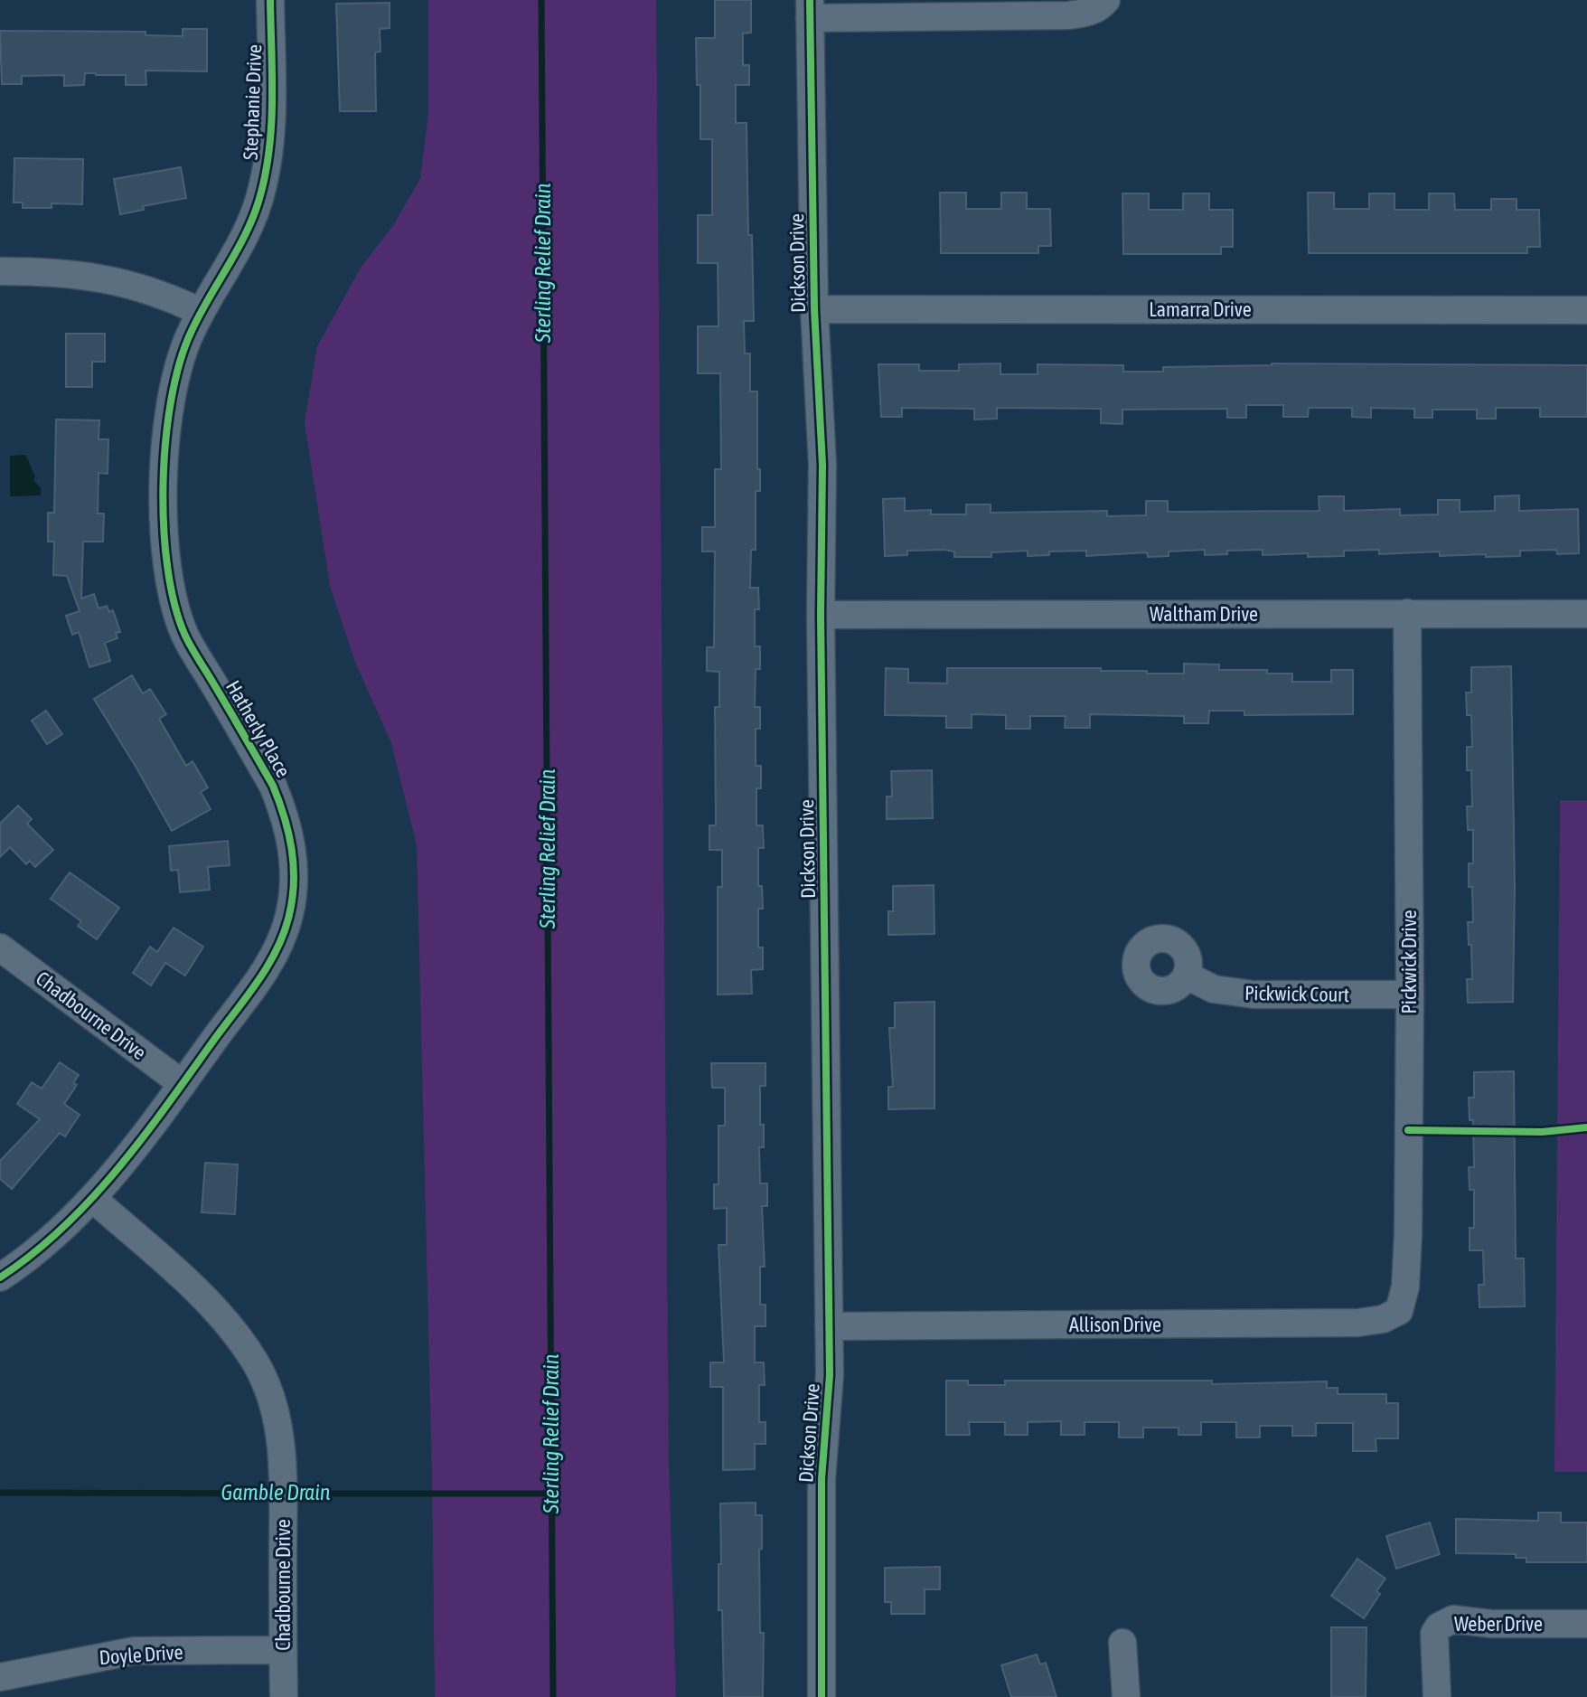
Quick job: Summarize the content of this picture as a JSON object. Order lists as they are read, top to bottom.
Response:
{
  "streets": {
    "street": [
      "Stephanie Drive",
      "Dickson Drive",
      "Lamarra Drive",
      "Waltham Drive",
      "Hatherly Place",
      "Pickwick Drive",
      "Pickwick Court",
      "Chadbourne Drive",
      "Allison Drive",
      "Weber Drive",
      "Doyle Drive"
    ]
  },
  "crossings": [
    ["Stephanie Drive", "Hatherly Place"],
    ["Dickson Drive", "Lamarra Drive"],
    ["Dickson Drive", "Waltham Drive"],
    ["Dickson Drive", "Allison Drive"],
    ["Waltham Drive", "Pickwick Drive"],
    ["Hatherly Place", "Chadbourne Drive"],
    ["Pickwick Drive", "Pickwick Court"],
    ["Pickwick Drive", "Allison Drive"],
    ["Chadbourne Drive", "Doyle Drive"]
  ],
  "water": ["Sterling Relief Drain", "Gamble Drain"]
}
